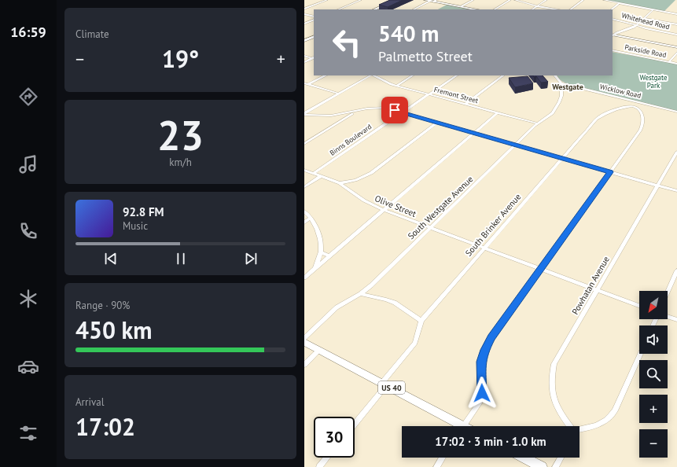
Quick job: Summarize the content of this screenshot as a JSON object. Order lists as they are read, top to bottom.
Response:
{
  "streets": {
    "main road": ["US 40"],
    "street": [
      "Whitehead Road",
      "Parkside Road",
      "Wicklow Road",
      "Fremont Street",
      "Binns Boulevard",
      "Olive Street",
      "South Westgate Avenue",
      "South Brinker Avenue",
      "Powhatan Avenue"
    ]
  },
  "crossings": [
    ["Wicklow Road", "South Westgate Avenue"],
    ["Fremont Street", "Binns Boulevard"],
    ["Fremont Street", "South Westgate Avenue"],
    ["Binns Boulevard", "Olive Street"],
    ["Olive Street", "South Westgate Avenue"],
    ["Olive Street", "South Brinker Avenue"],
    ["Olive Street", "Powhatan Avenue"],
    ["South Brinker Avenue", "US 40"]
  ],
  "districts": ["Westgate"],
  "parks": ["Westgate Park"],
  "north": "bottom left",
  "page": {
    "tabs": "16:59",
    "tile": [
      "Climate",
      ["23", "km/h"],
      ["Range · 90%", "450 km"],
      ["Arrival", "17:02"]
    ],
    "turn": ["540 m", "Palmetto Street"],
    "heat": ["−", "19°", "+"],
    "song": ["92.8 FM", "Music"],
    "map_buttons": ["+", "−"],
    "limit": "30",
    "trip": "17:02 · 3 min · 1.0 km"
  }
}
